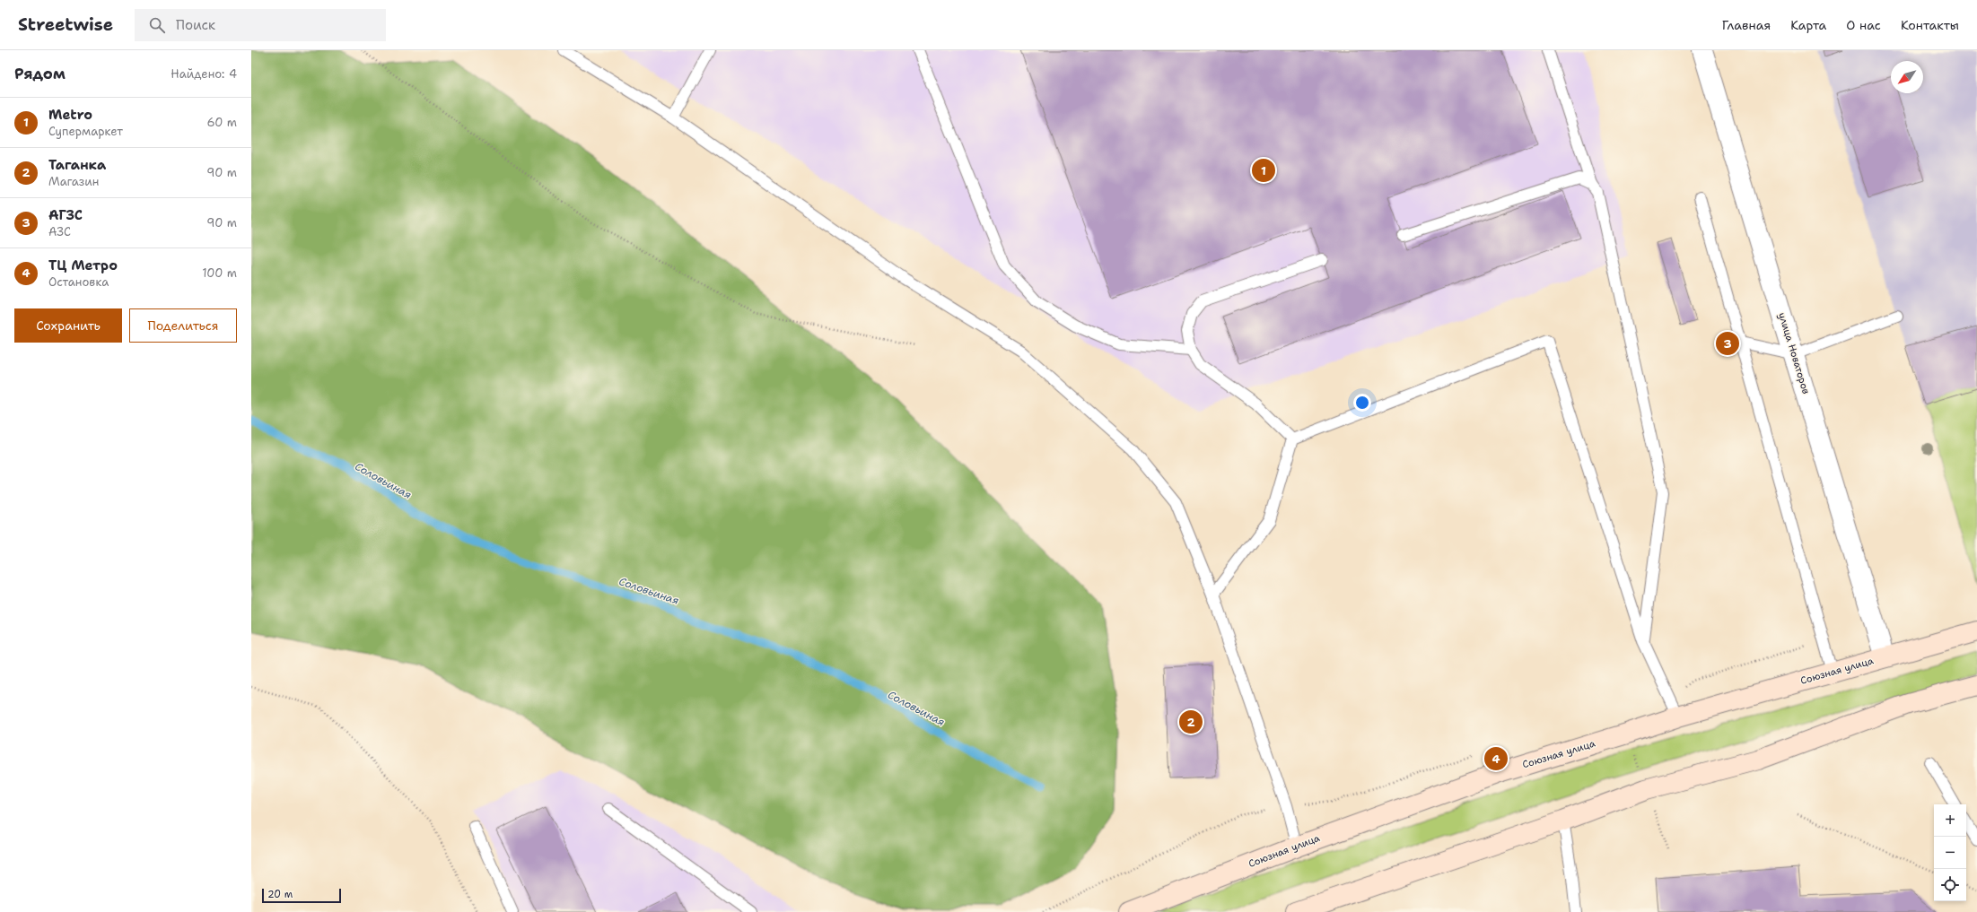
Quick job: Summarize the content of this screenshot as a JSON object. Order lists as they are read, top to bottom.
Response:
{
  "streets": {
    "main road": ["Союзная улица"],
    "street": ["улица Новаторов"]
  },
  "crossings": [
    ["улица Новаторов", "Союзная улица"]
  ],
  "water": ["Соловьиная"],
  "scale_bar": "20 m",
  "north": "bottom left",
  "page": {
    "header": "Streetwise",
    "search": "Поиск",
    "nav": [
      "Главная",
      "Карта",
      "О нас",
      "Контакты"
    ],
    "heading": ["Рядом", "Найдено: 4"],
    "list": [
      {
        "mark": "1",
        "name": "Metro",
        "note": "Супермаркет",
        "value": "60 m"
      },
      {
        "mark": "2",
        "name": "Таганка",
        "note": "Магазин",
        "value": "90 m"
      },
      {
        "mark": "3",
        "name": "АГЗС",
        "note": "АЗС",
        "value": "90 m"
      },
      {
        "mark": "4",
        "name": "ТЦ Метро",
        "note": "Остановка",
        "value": "100 m"
      }
    ],
    "pins": [
      "1",
      "3",
      "2",
      "4"
    ],
    "buttons": ["Сохранить", "Поделиться"],
    "map_buttons": ["+", "−"],
    "scale": "20 m"
  }
}
